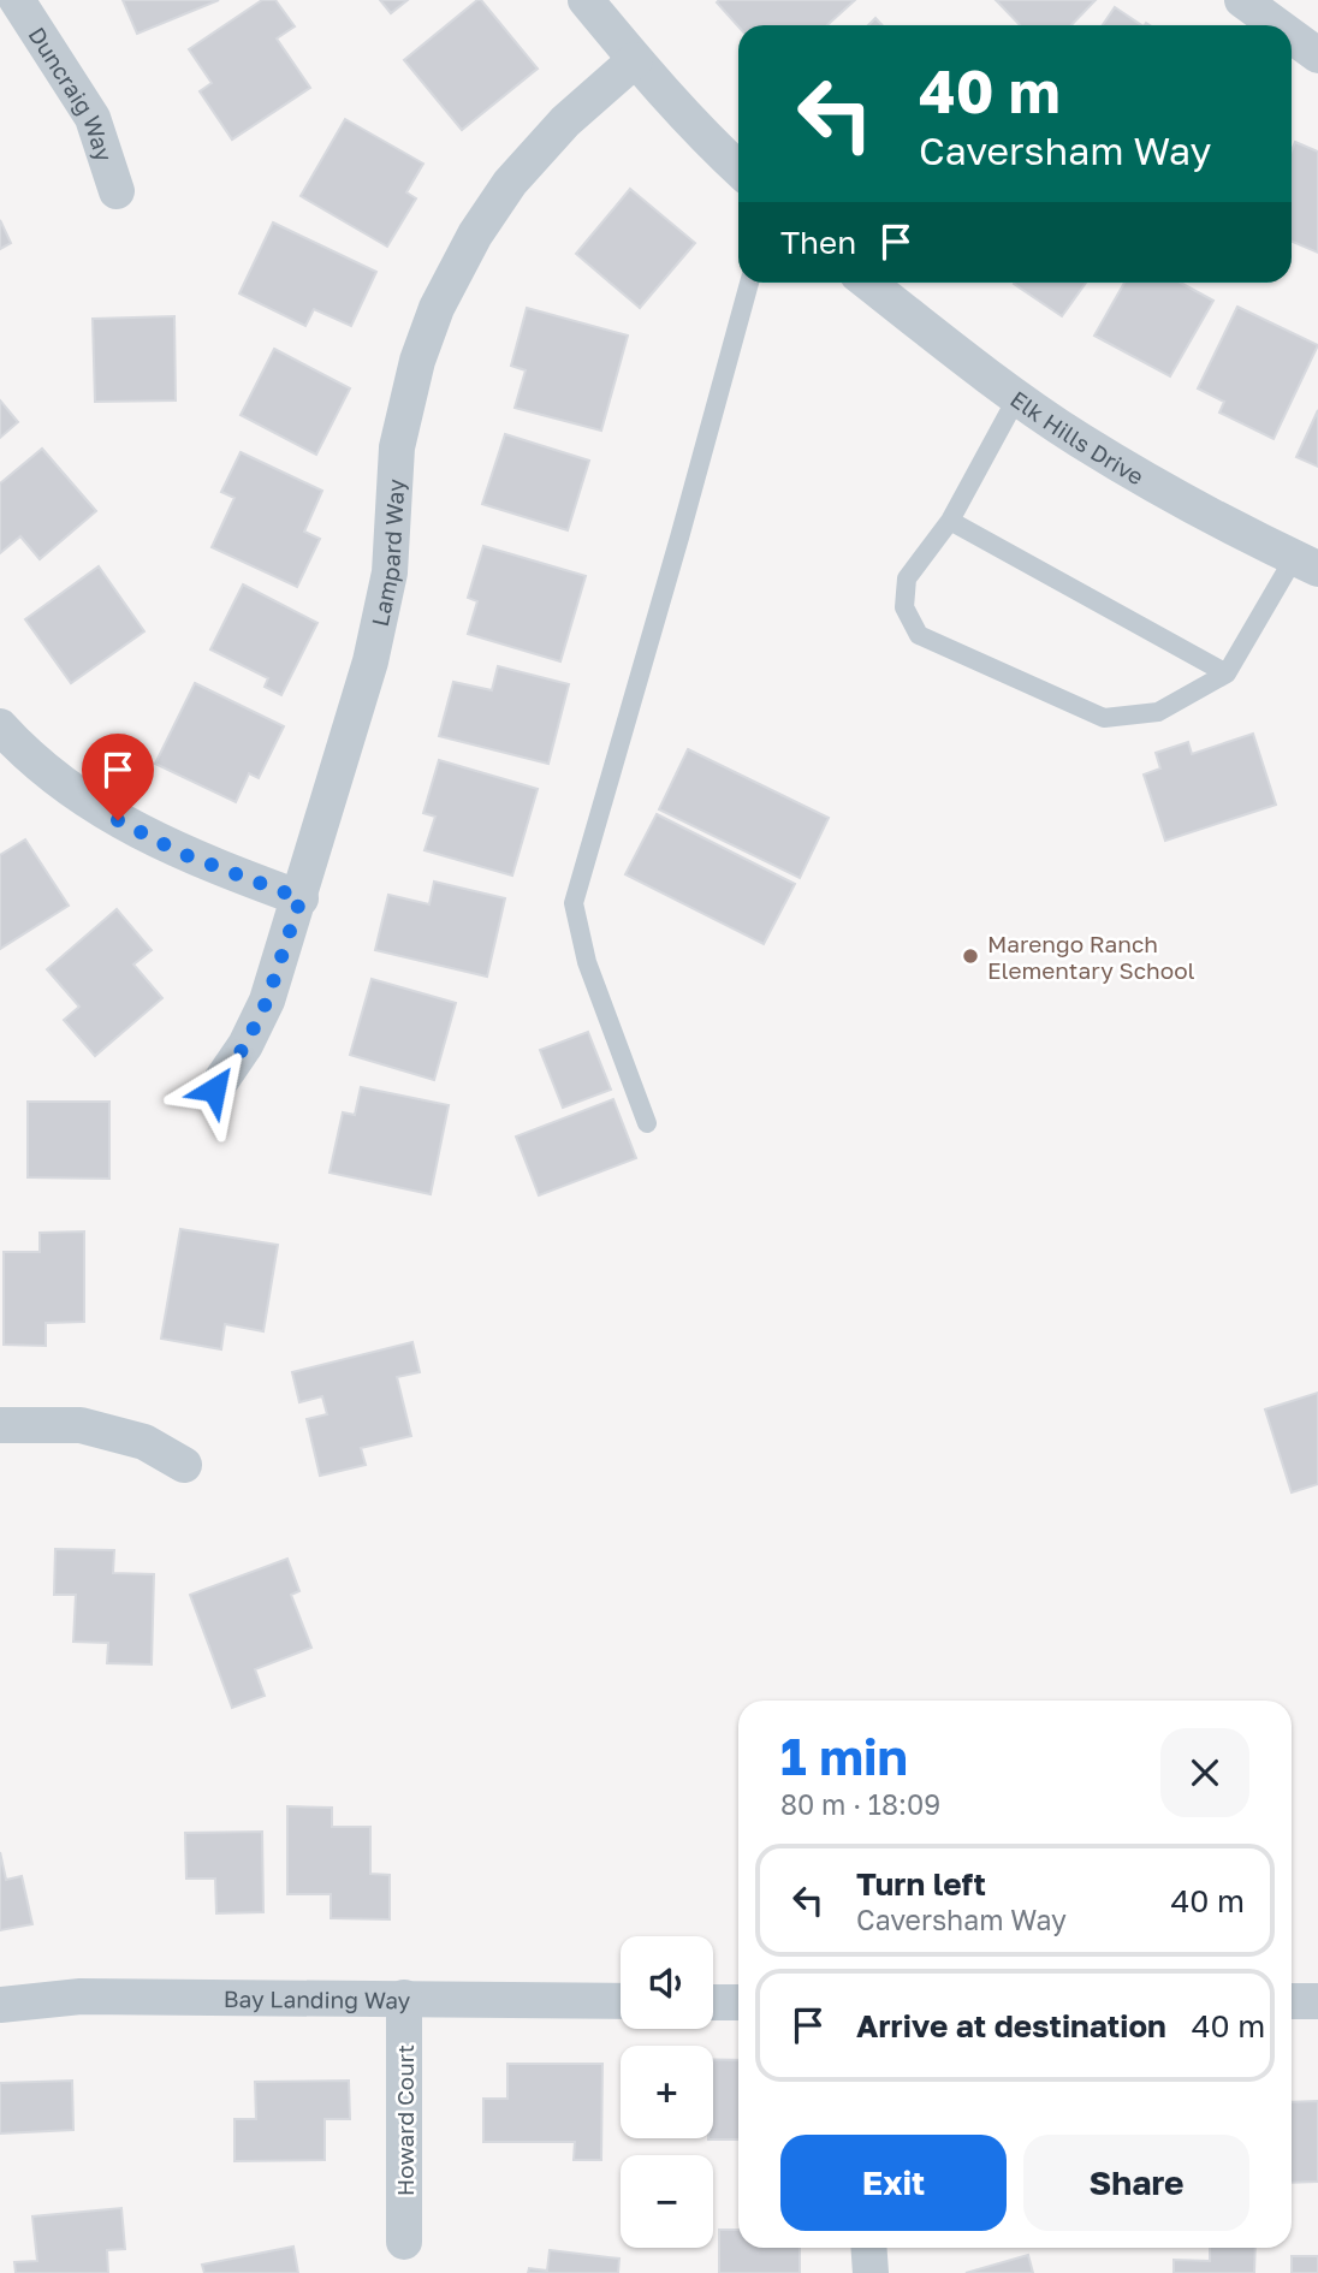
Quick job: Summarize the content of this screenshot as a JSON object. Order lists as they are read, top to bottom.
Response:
{
  "streets": {
    "street": [
      "Duncraig Way",
      "Elk Hills Drive",
      "Lampard Way",
      "Bay Landing Way",
      "Howard Court"
    ]
  },
  "crossings": [
    ["Bay Landing Way", "Howard Court"]
  ],
  "places": ["Marengo Ranch Elementary School"],
  "page": {
    "turn": ["40 m", "Caversham Way"],
    "then": "Then",
    "heading": ["1 min", "80 m · 18:09"],
    "list": [
      {
        "name": "Turn left",
        "note": "Caversham Way",
        "value": "40 m"
      },
      {
        "name": "Arrive at destination",
        "value": "40 m"
      }
    ],
    "map_buttons": ["+", "−"],
    "buttons": ["Exit", "Share"]
  }
}
